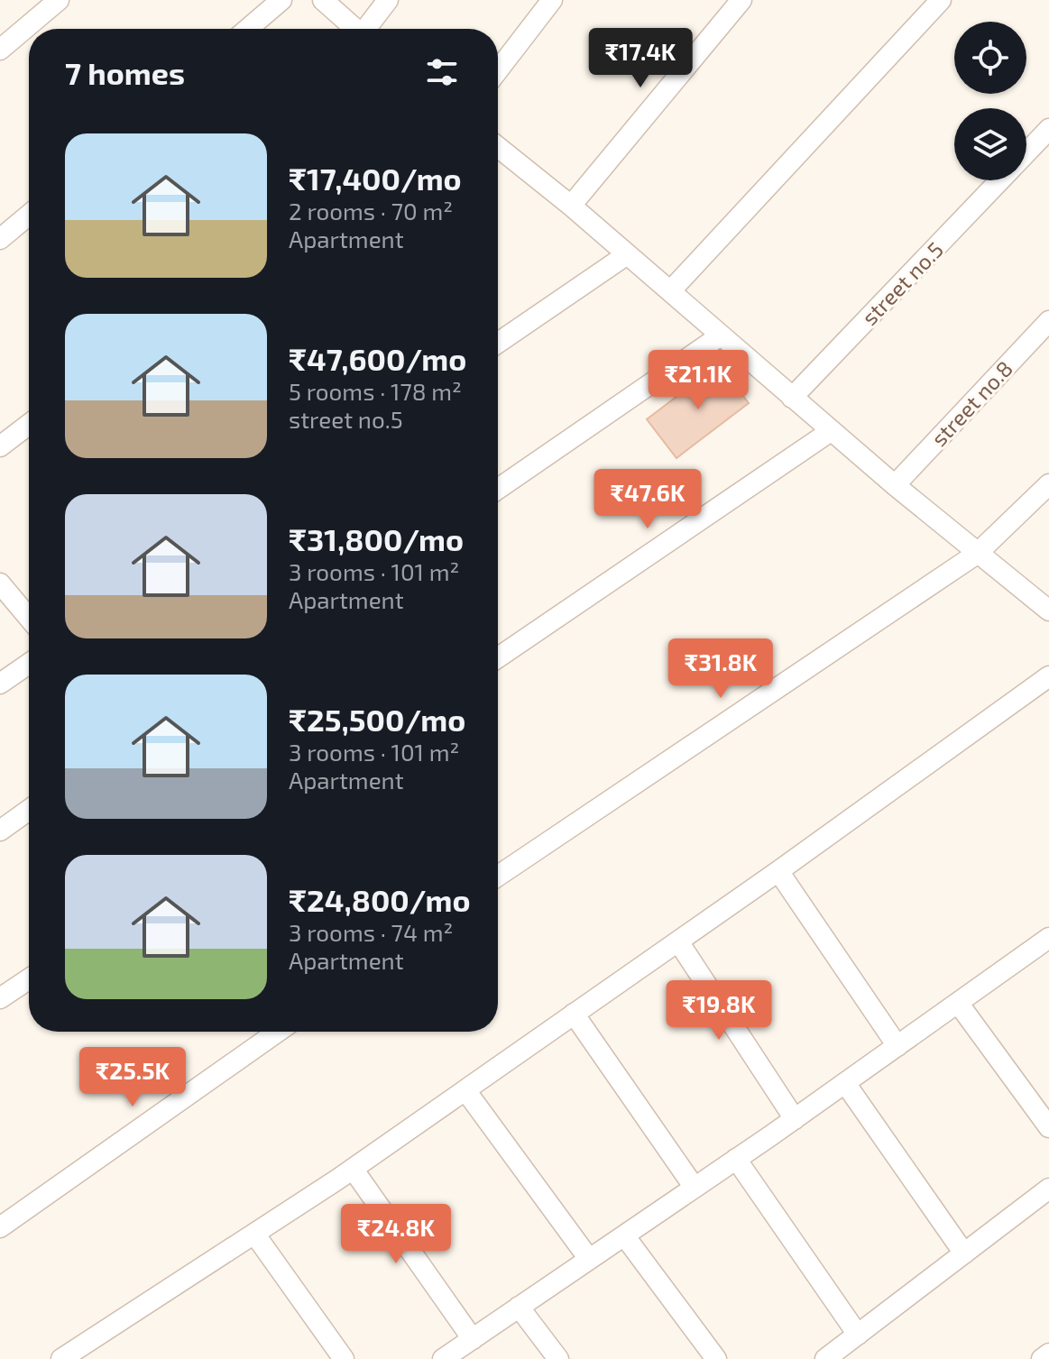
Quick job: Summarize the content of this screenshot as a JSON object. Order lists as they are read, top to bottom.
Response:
{
  "streets": {
    "street": ["street no.5", "street no.8"]
  },
  "page": {
    "price": [
      "₹17.4K",
      "₹21.1K",
      "₹47.6K",
      "₹31.8K",
      "₹19.8K",
      "₹25.5K",
      "₹24.8K"
    ],
    "heading": "7 homes",
    "list": [
      {
        "name": "₹17,400/mo",
        "note": "2 rooms · 70 m² · Apartment"
      },
      {
        "name": "₹47,600/mo",
        "note": "5 rooms · 178 m² · street no.5"
      },
      {
        "name": "₹31,800/mo",
        "note": "3 rooms · 101 m² · Apartment"
      },
      {
        "name": "₹25,500/mo",
        "note": "3 rooms · 101 m² · Apartment"
      },
      {
        "name": "₹24,800/mo",
        "note": "3 rooms · 74 m² · Apartment"
      }
    ]
  }
}
